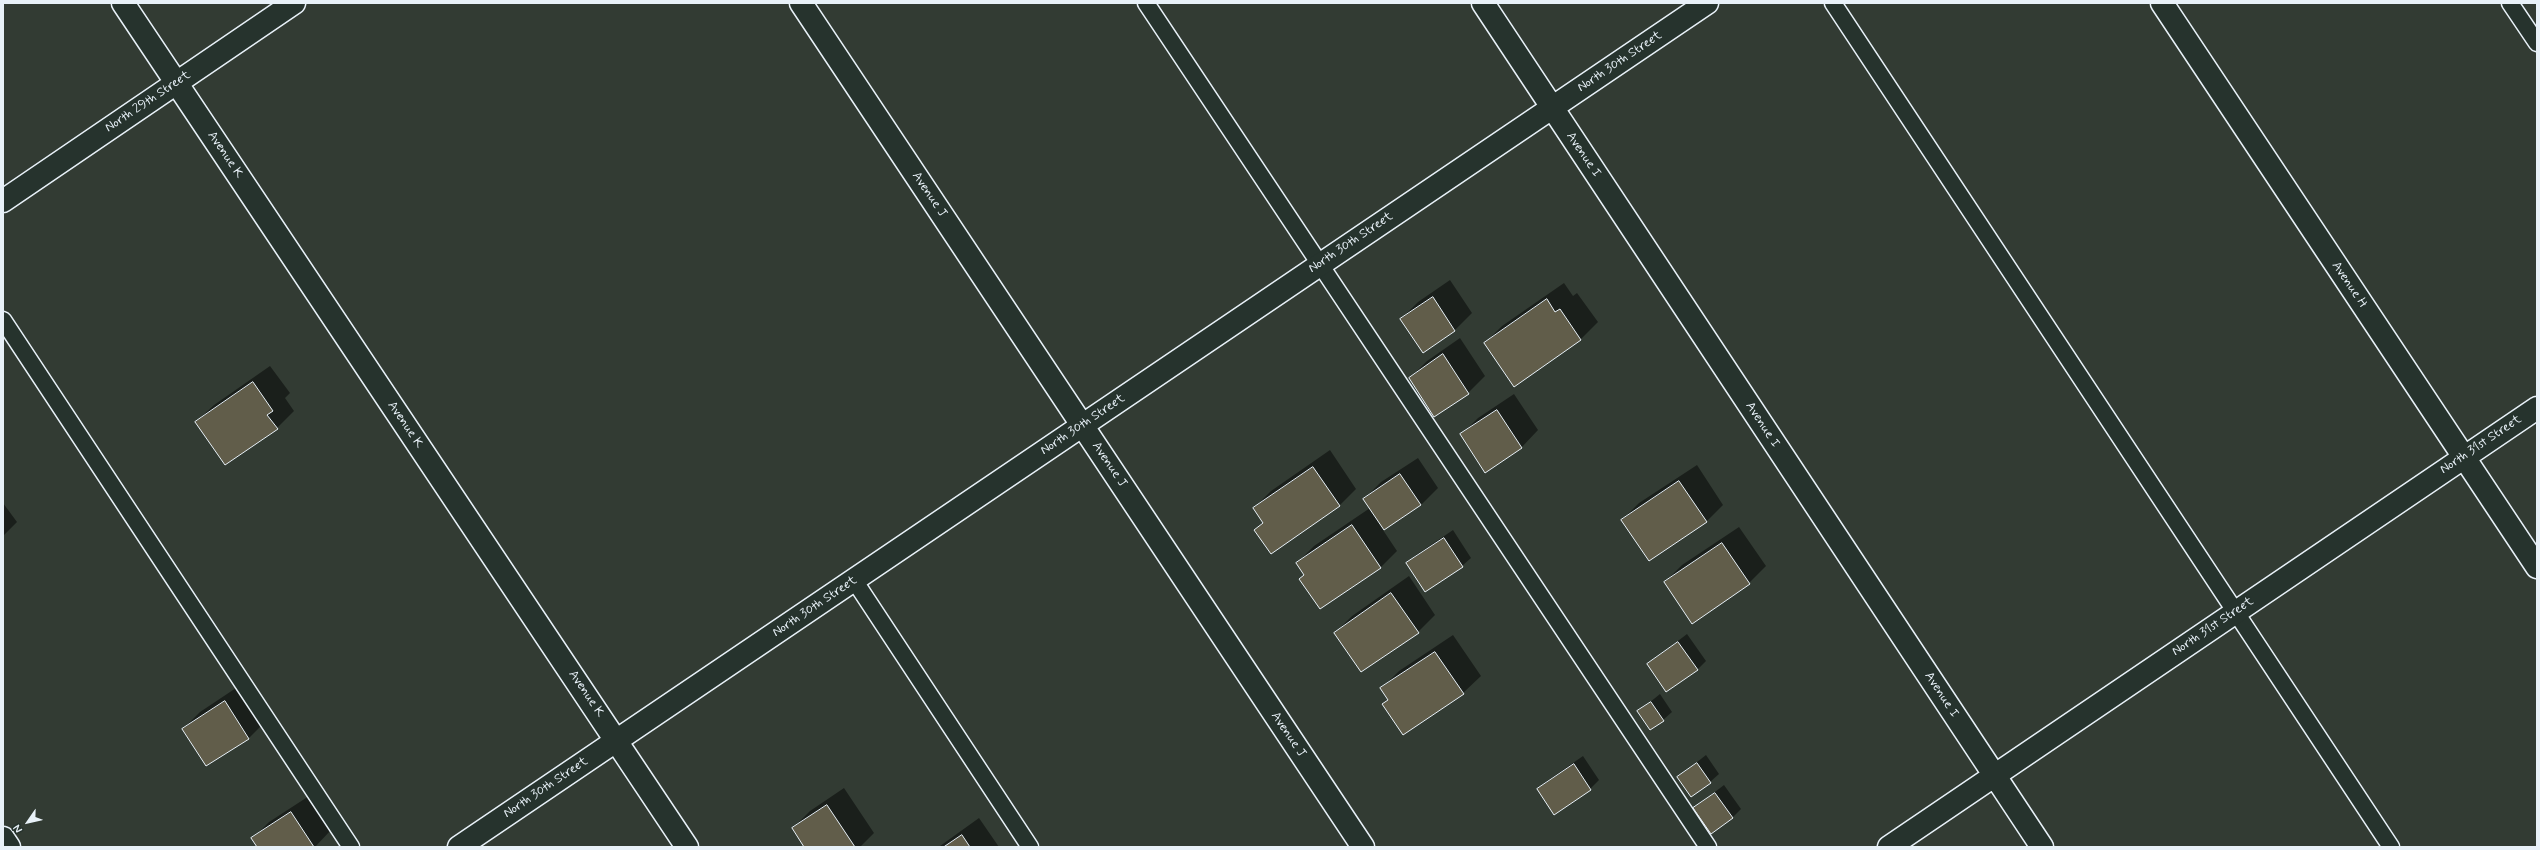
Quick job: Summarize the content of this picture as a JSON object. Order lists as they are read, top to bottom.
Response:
{
  "streets": {
    "street": [
      "North 30th Street",
      "North 29th Street",
      "Avenue K",
      "Avenue I",
      "Avenue J",
      "Avenue H",
      "North 31st Street"
    ]
  },
  "crossings": [
    ["North 30th Street", "Avenue K"],
    ["North 30th Street", "Avenue I"],
    ["North 30th Street", "Avenue J"],
    ["North 29th Street", "Avenue K"],
    ["Avenue I", "North 31st Street"],
    ["Avenue H", "North 31st Street"]
  ],
  "north": "bottom left"
}
